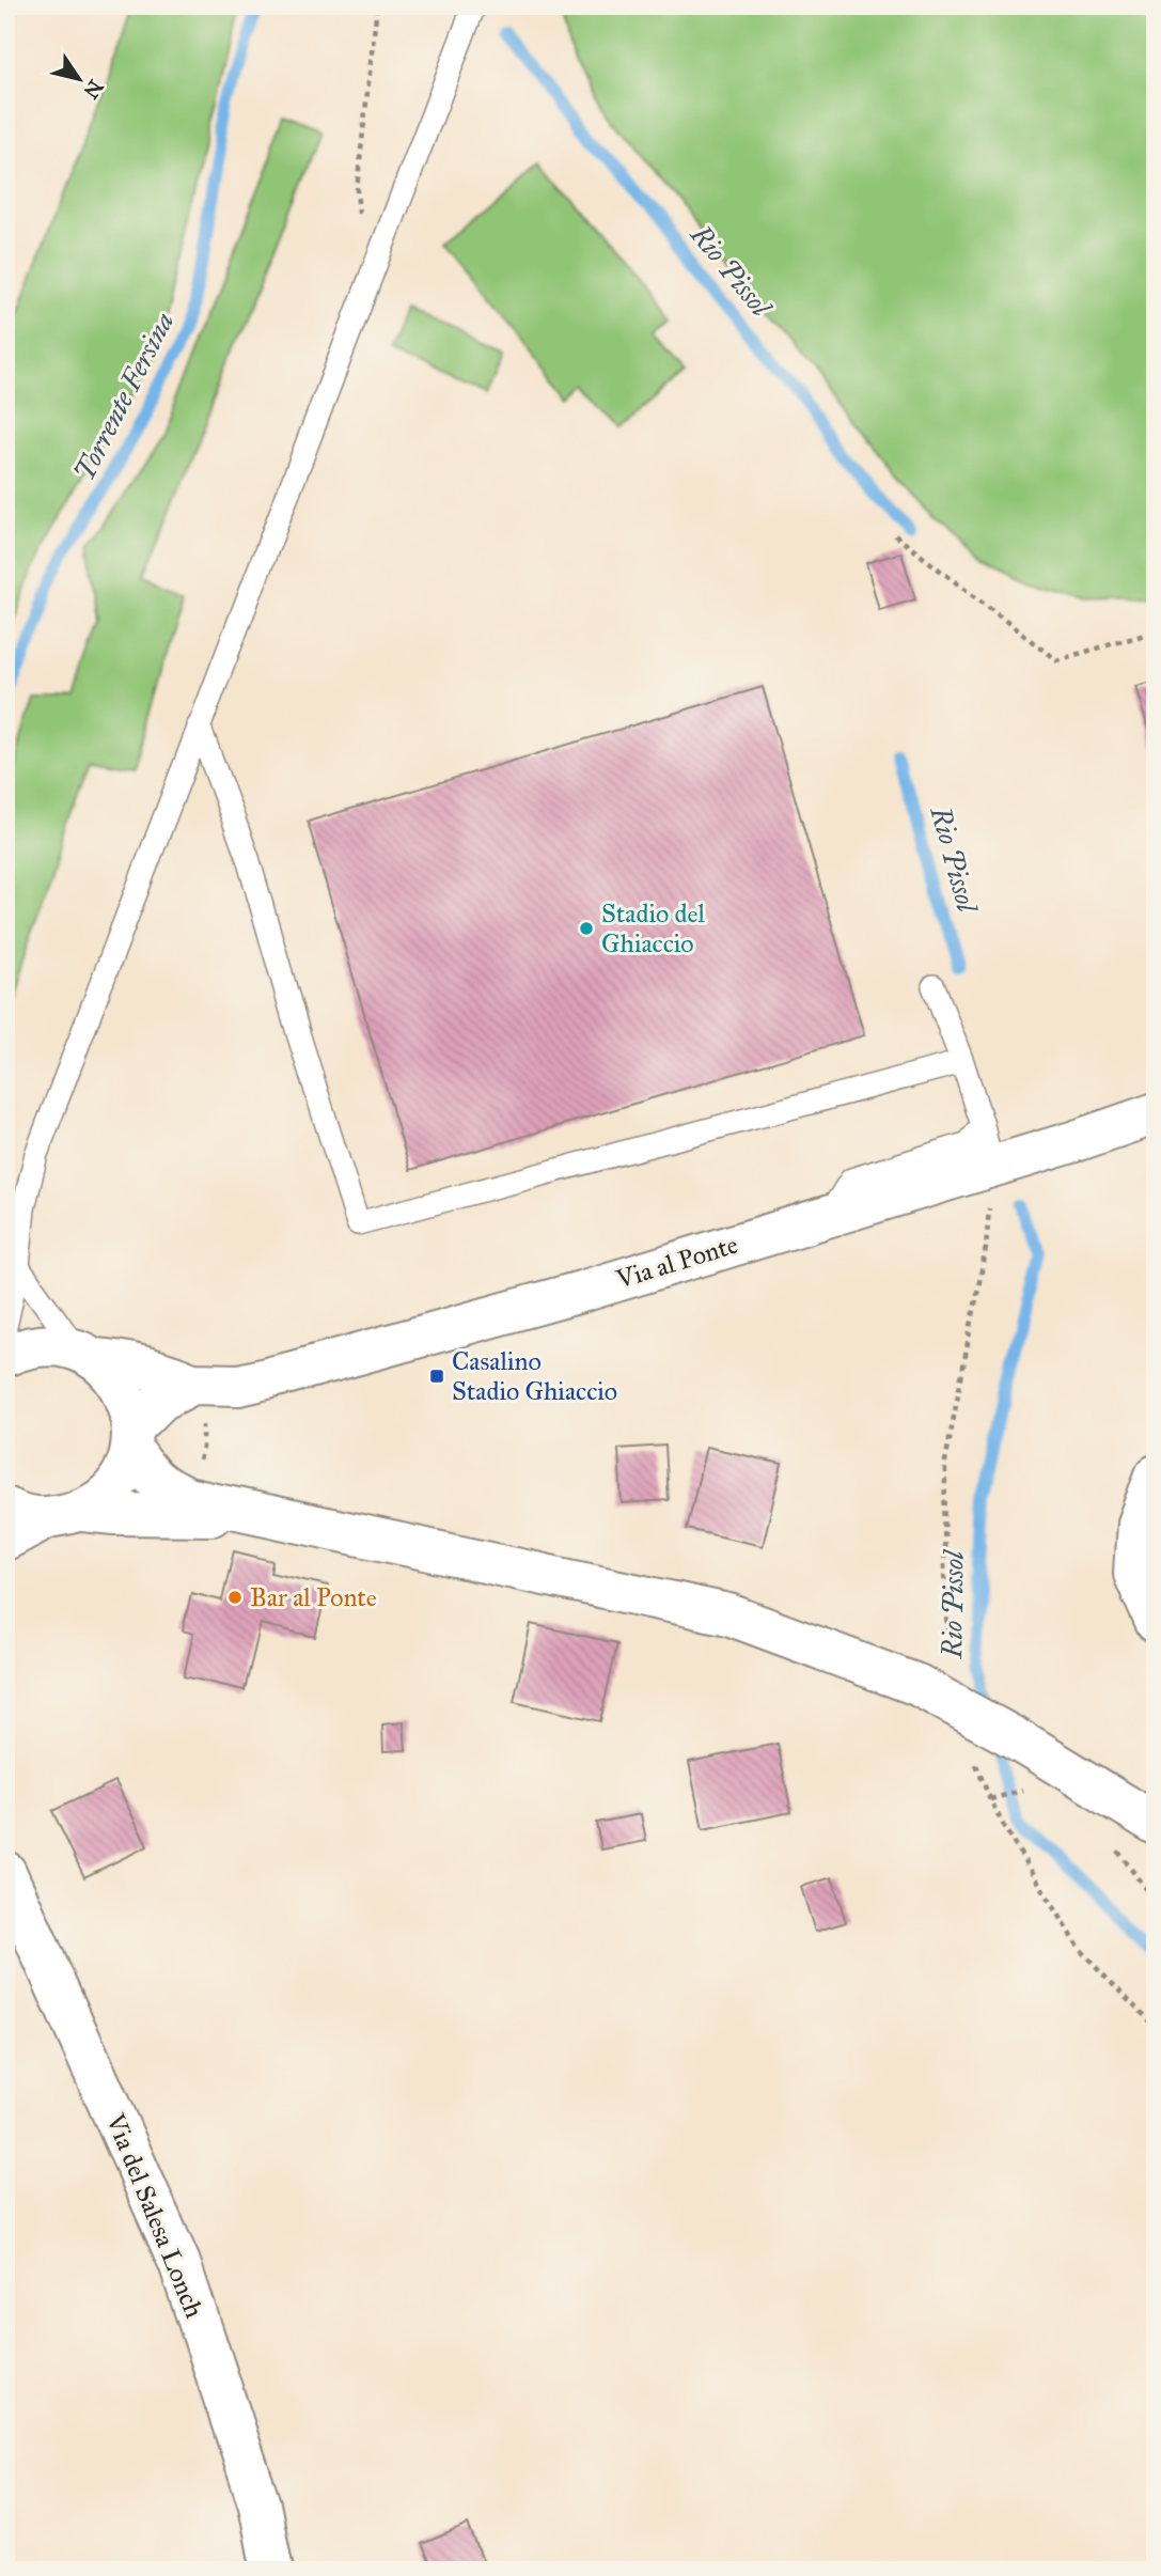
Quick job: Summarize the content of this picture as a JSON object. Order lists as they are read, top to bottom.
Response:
{
  "streets": {
    "street": ["Via al Ponte", "Via del Salesa Lonch"]
  },
  "water": ["Rio Pissol", "Torrente Fersina"],
  "places": {
    "other": ["Stadio del Ghiaccio", "Bar al Ponte"],
    "transit": ["Casalino Stadio Ghiaccio"]
  },
  "north": "bottom right"
}
